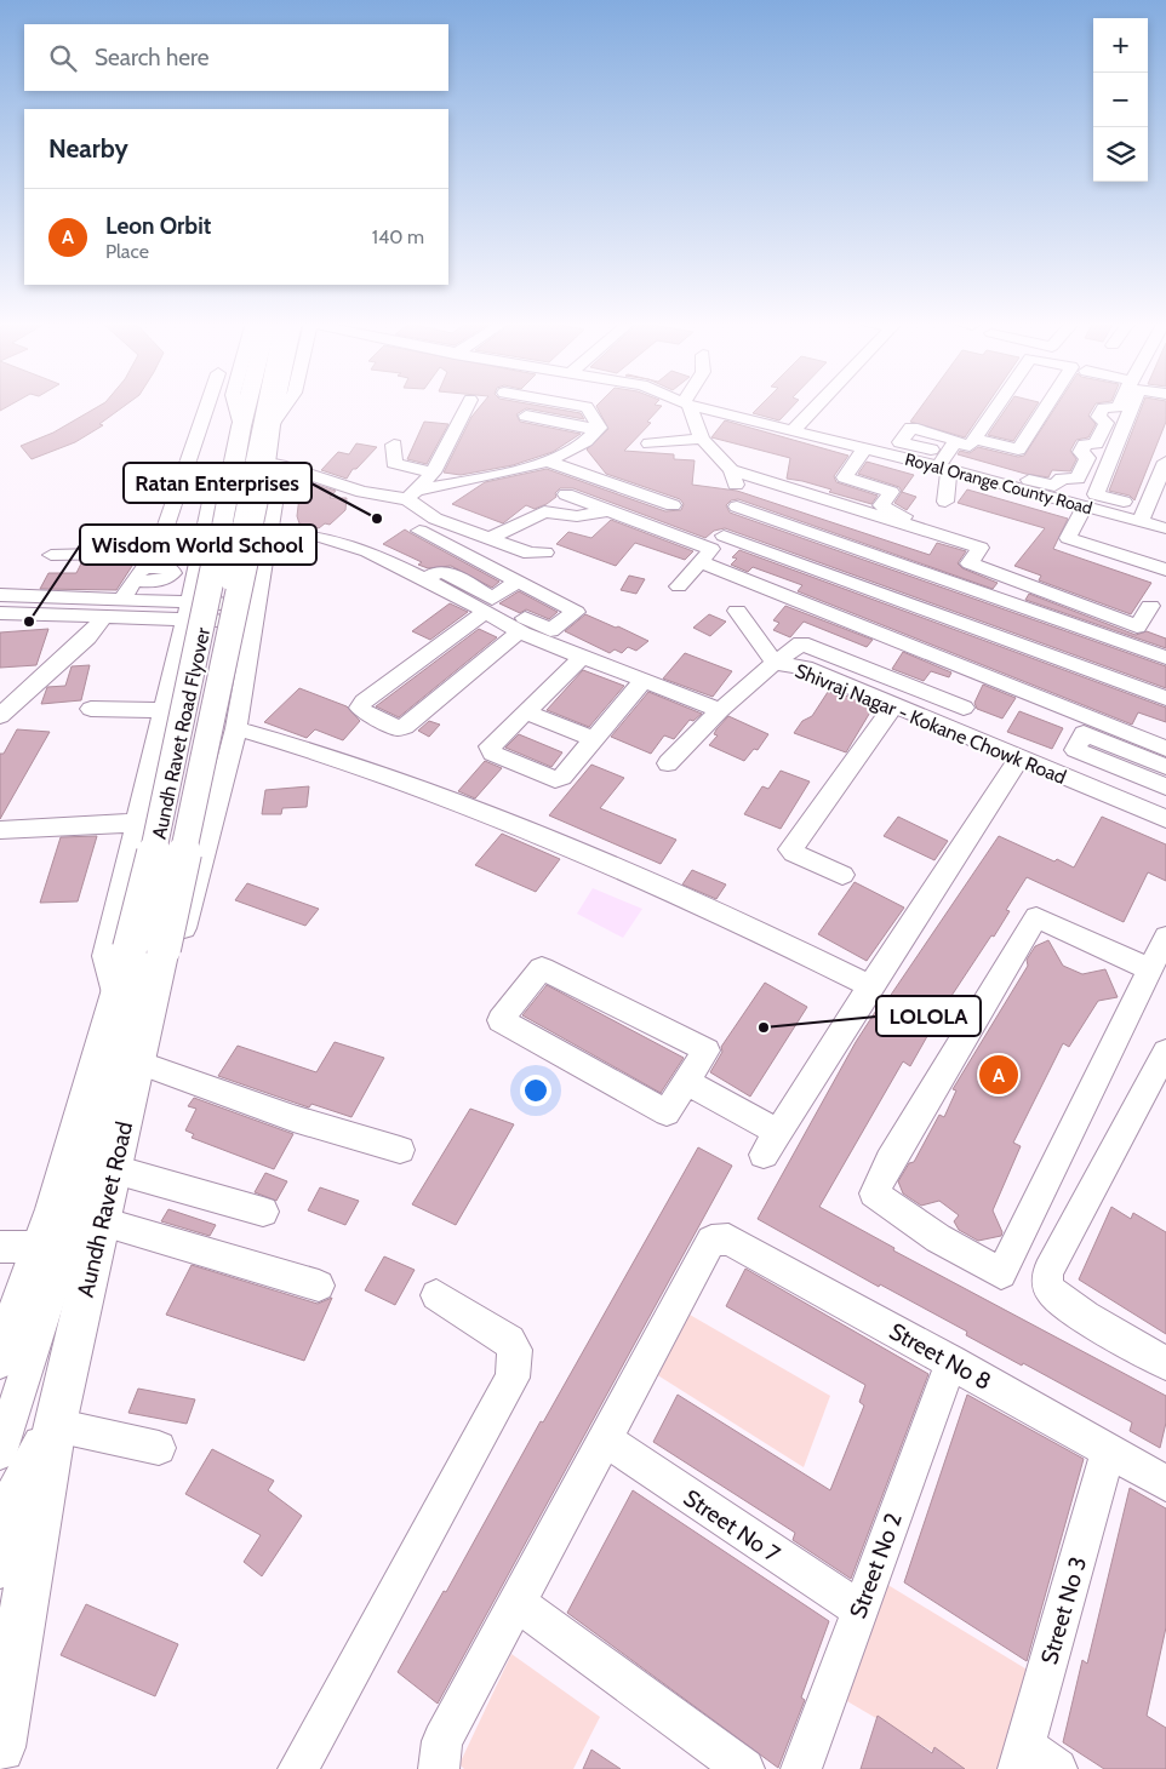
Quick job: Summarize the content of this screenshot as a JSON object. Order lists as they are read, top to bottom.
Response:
{
  "streets": {
    "main road": ["Aundh Ravet Road Flyover", "Aundh Ravet Road"],
    "street": [
      "Royal Orange County Road",
      "Shivraj Nagar - Kokane Chowk Road",
      "Street No 8",
      "Street No 7",
      "Street No 2",
      "Street No 3"
    ]
  },
  "crossings": [
    ["Aundh Ravet Road Flyover", "Aundh Ravet Road"],
    ["Street No 8", "Street No 7"],
    ["Street No 8", "Street No 2"],
    ["Street No 8", "Street No 3"],
    ["Street No 7", "Street No 2"]
  ],
  "places": ["Ratan Enterprises", "Wisdom World School", "LOLOLA"],
  "page": {
    "map_buttons": ["+", "−"],
    "search": "Search here",
    "heading": "Nearby",
    "list": [
      {
        "mark": "A",
        "name": "Leon Orbit",
        "note": "Place",
        "value": "140 m"
      }
    ],
    "pins": "A"
  }
}
